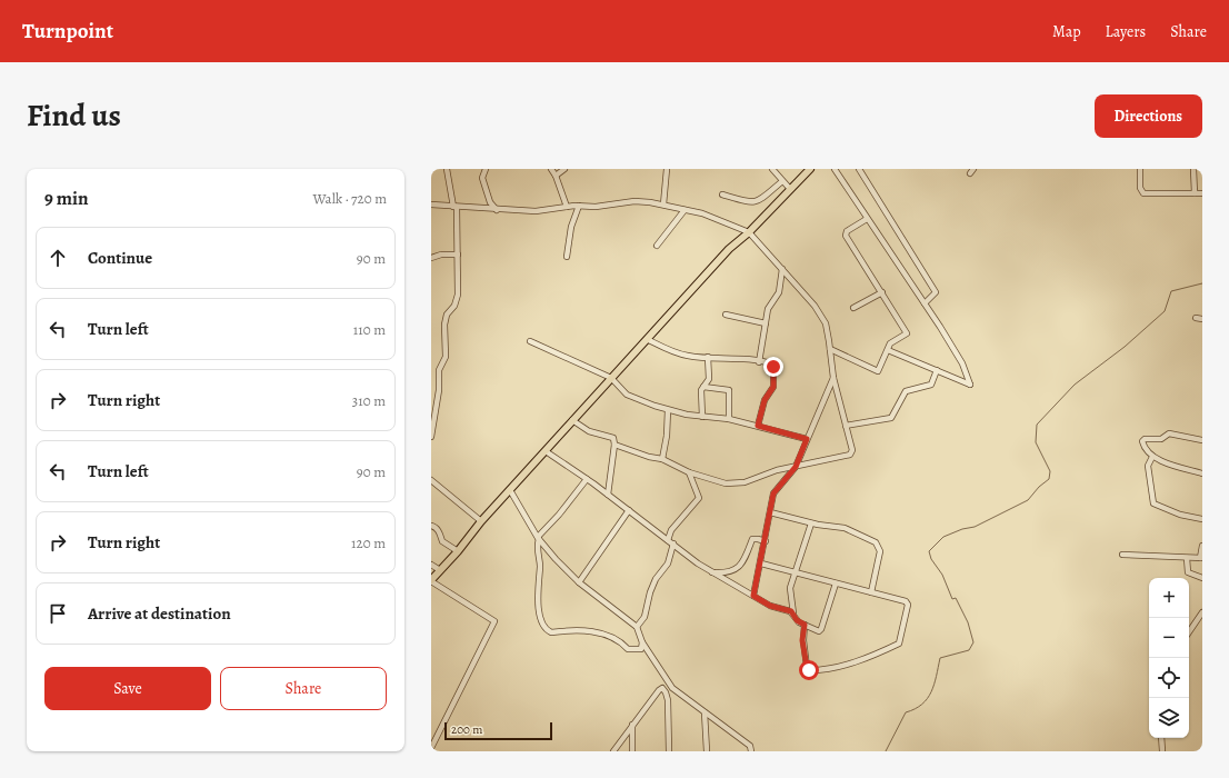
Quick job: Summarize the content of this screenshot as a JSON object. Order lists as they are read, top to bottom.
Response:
{
  "scale_bar": "200 m",
  "page": {
    "header": "Turnpoint",
    "nav": ["Map", "Layers", "Share"],
    "title": "Find us",
    "buttons": [
      "Directions",
      ["Save", "Share"]
    ],
    "heading": ["9 min", "Walk · 720 m"],
    "list": [
      ["Continue", "90 m"],
      ["Turn left", "110 m"],
      ["Turn right", "310 m"],
      ["Turn left", "90 m"],
      ["Turn right", "120 m"],
      "Arrive at destination"
    ],
    "map_buttons": ["+", "−"],
    "scale": "200 m"
  }
}
